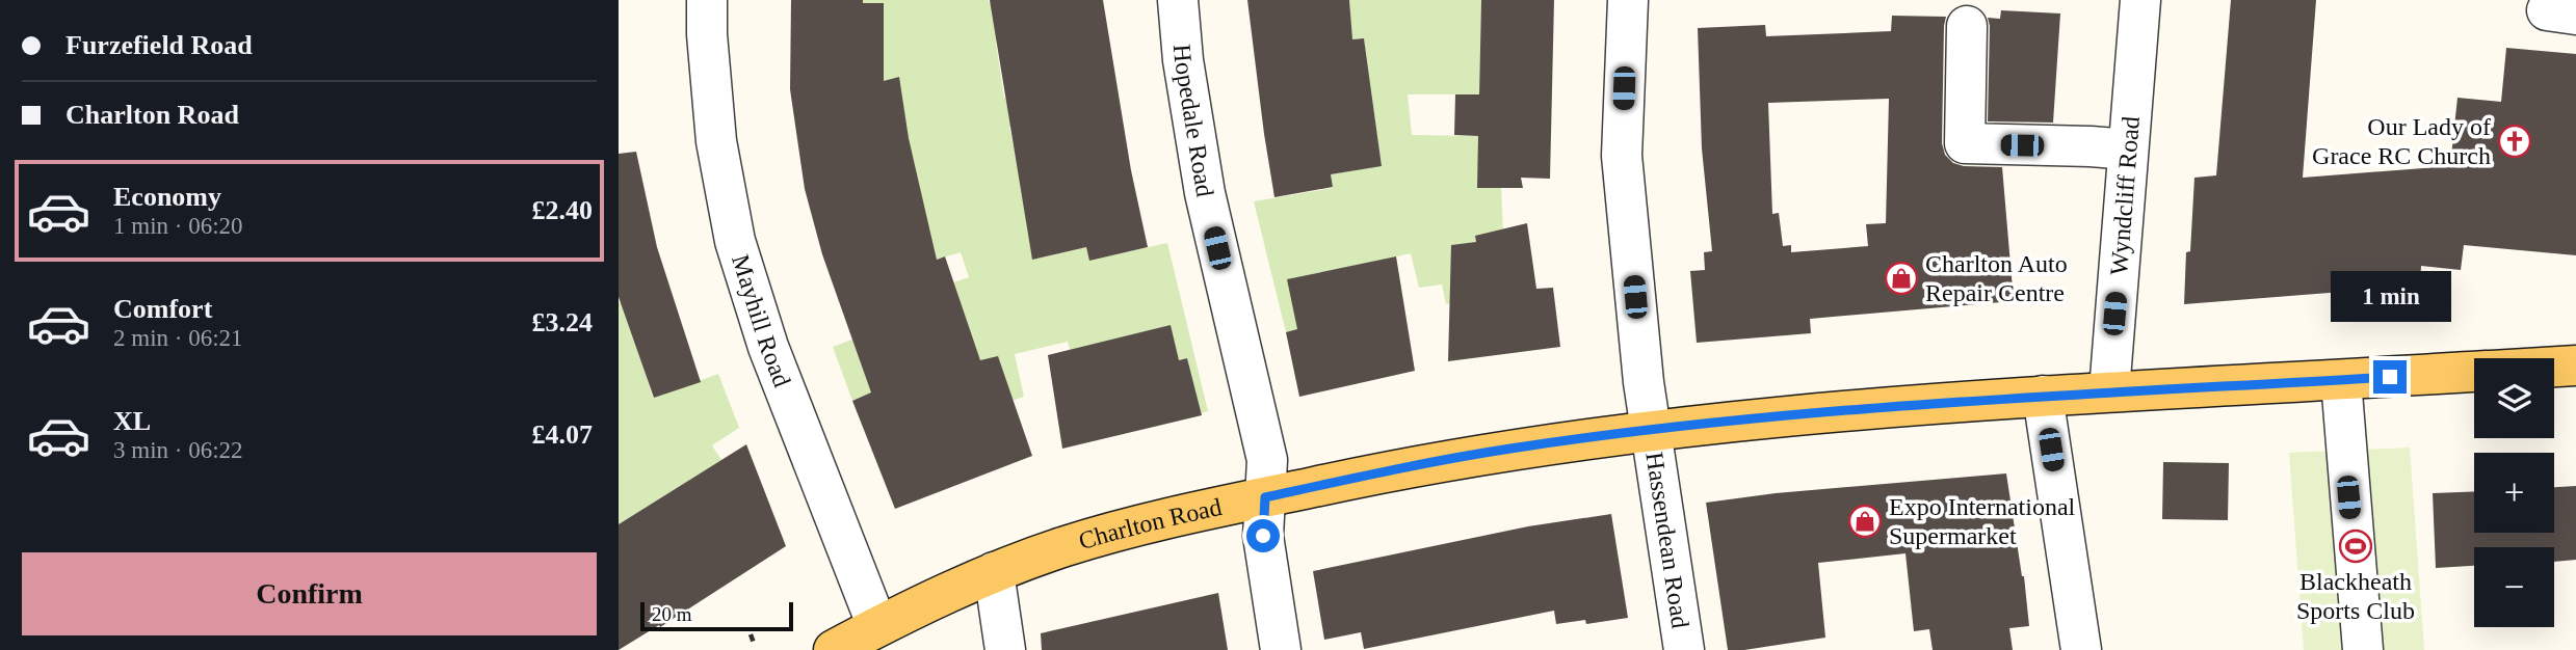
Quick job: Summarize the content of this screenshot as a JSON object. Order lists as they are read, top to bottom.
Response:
{
  "streets": {
    "main road": ["Charlton Road"],
    "street": [
      "Hopedale Road",
      "Wyndcliff Road",
      "Mayhill Road",
      "Hassendean Road"
    ]
  },
  "crossings": [
    ["Hopedale Road", "Charlton Road"],
    ["Wyndcliff Road", "Charlton Road"],
    ["Mayhill Road", "Charlton Road"],
    ["Charlton Road", "Hassendean Road"]
  ],
  "places": {
    "church": ["Our Lady of Grace RC Church"],
    "shop": ["Charlton Auto Repair Centre", "Expo International Supermarket"],
    "sports": ["Blackheath Sports Club"]
  },
  "scale_bar": "20 m",
  "page": {
    "banner": ["Furzefield Road", "Charlton Road"],
    "list": [
      {
        "name": "Economy",
        "note": "1 min · 06:20",
        "value": "£2.40"
      },
      {
        "name": "Comfort",
        "note": "2 min · 06:21",
        "value": "£3.24"
      },
      {
        "name": "XL",
        "note": "3 min · 06:22",
        "value": "£4.07"
      }
    ],
    "bubble": "1 min",
    "map_buttons": ["+", "−"],
    "buttons": "Confirm",
    "scale": "20 m"
  }
}
